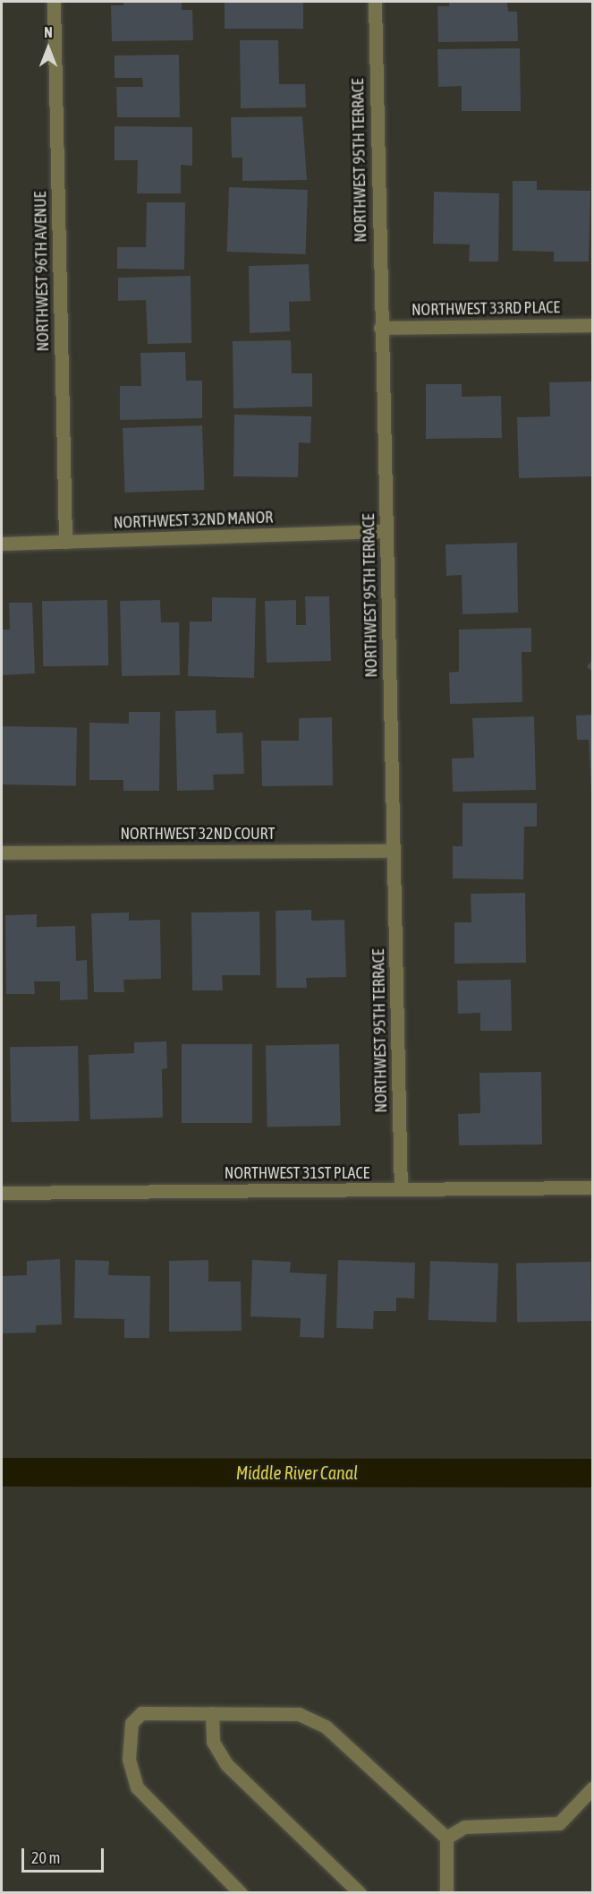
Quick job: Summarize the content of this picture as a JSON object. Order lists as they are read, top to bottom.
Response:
{
  "streets": {
    "street": [
      "NORTHWEST 95TH TERRACE",
      "NORTHWEST 96TH AVENUE",
      "NORTHWEST 33RD PLACE",
      "NORTHWEST 32ND MANOR",
      "NORTHWEST 32ND COURT",
      "NORTHWEST 31ST PLACE"
    ]
  },
  "crossings": [
    ["NORTHWEST 95TH TERRACE", "NORTHWEST 33RD PLACE"],
    ["NORTHWEST 95TH TERRACE", "NORTHWEST 32ND MANOR"],
    ["NORTHWEST 95TH TERRACE", "NORTHWEST 32ND COURT"],
    ["NORTHWEST 95TH TERRACE", "NORTHWEST 31ST PLACE"],
    ["NORTHWEST 96TH AVENUE", "NORTHWEST 32ND MANOR"]
  ],
  "water": ["Middle River Canal"],
  "scale_bar": "20 m",
  "north": "top"
}
